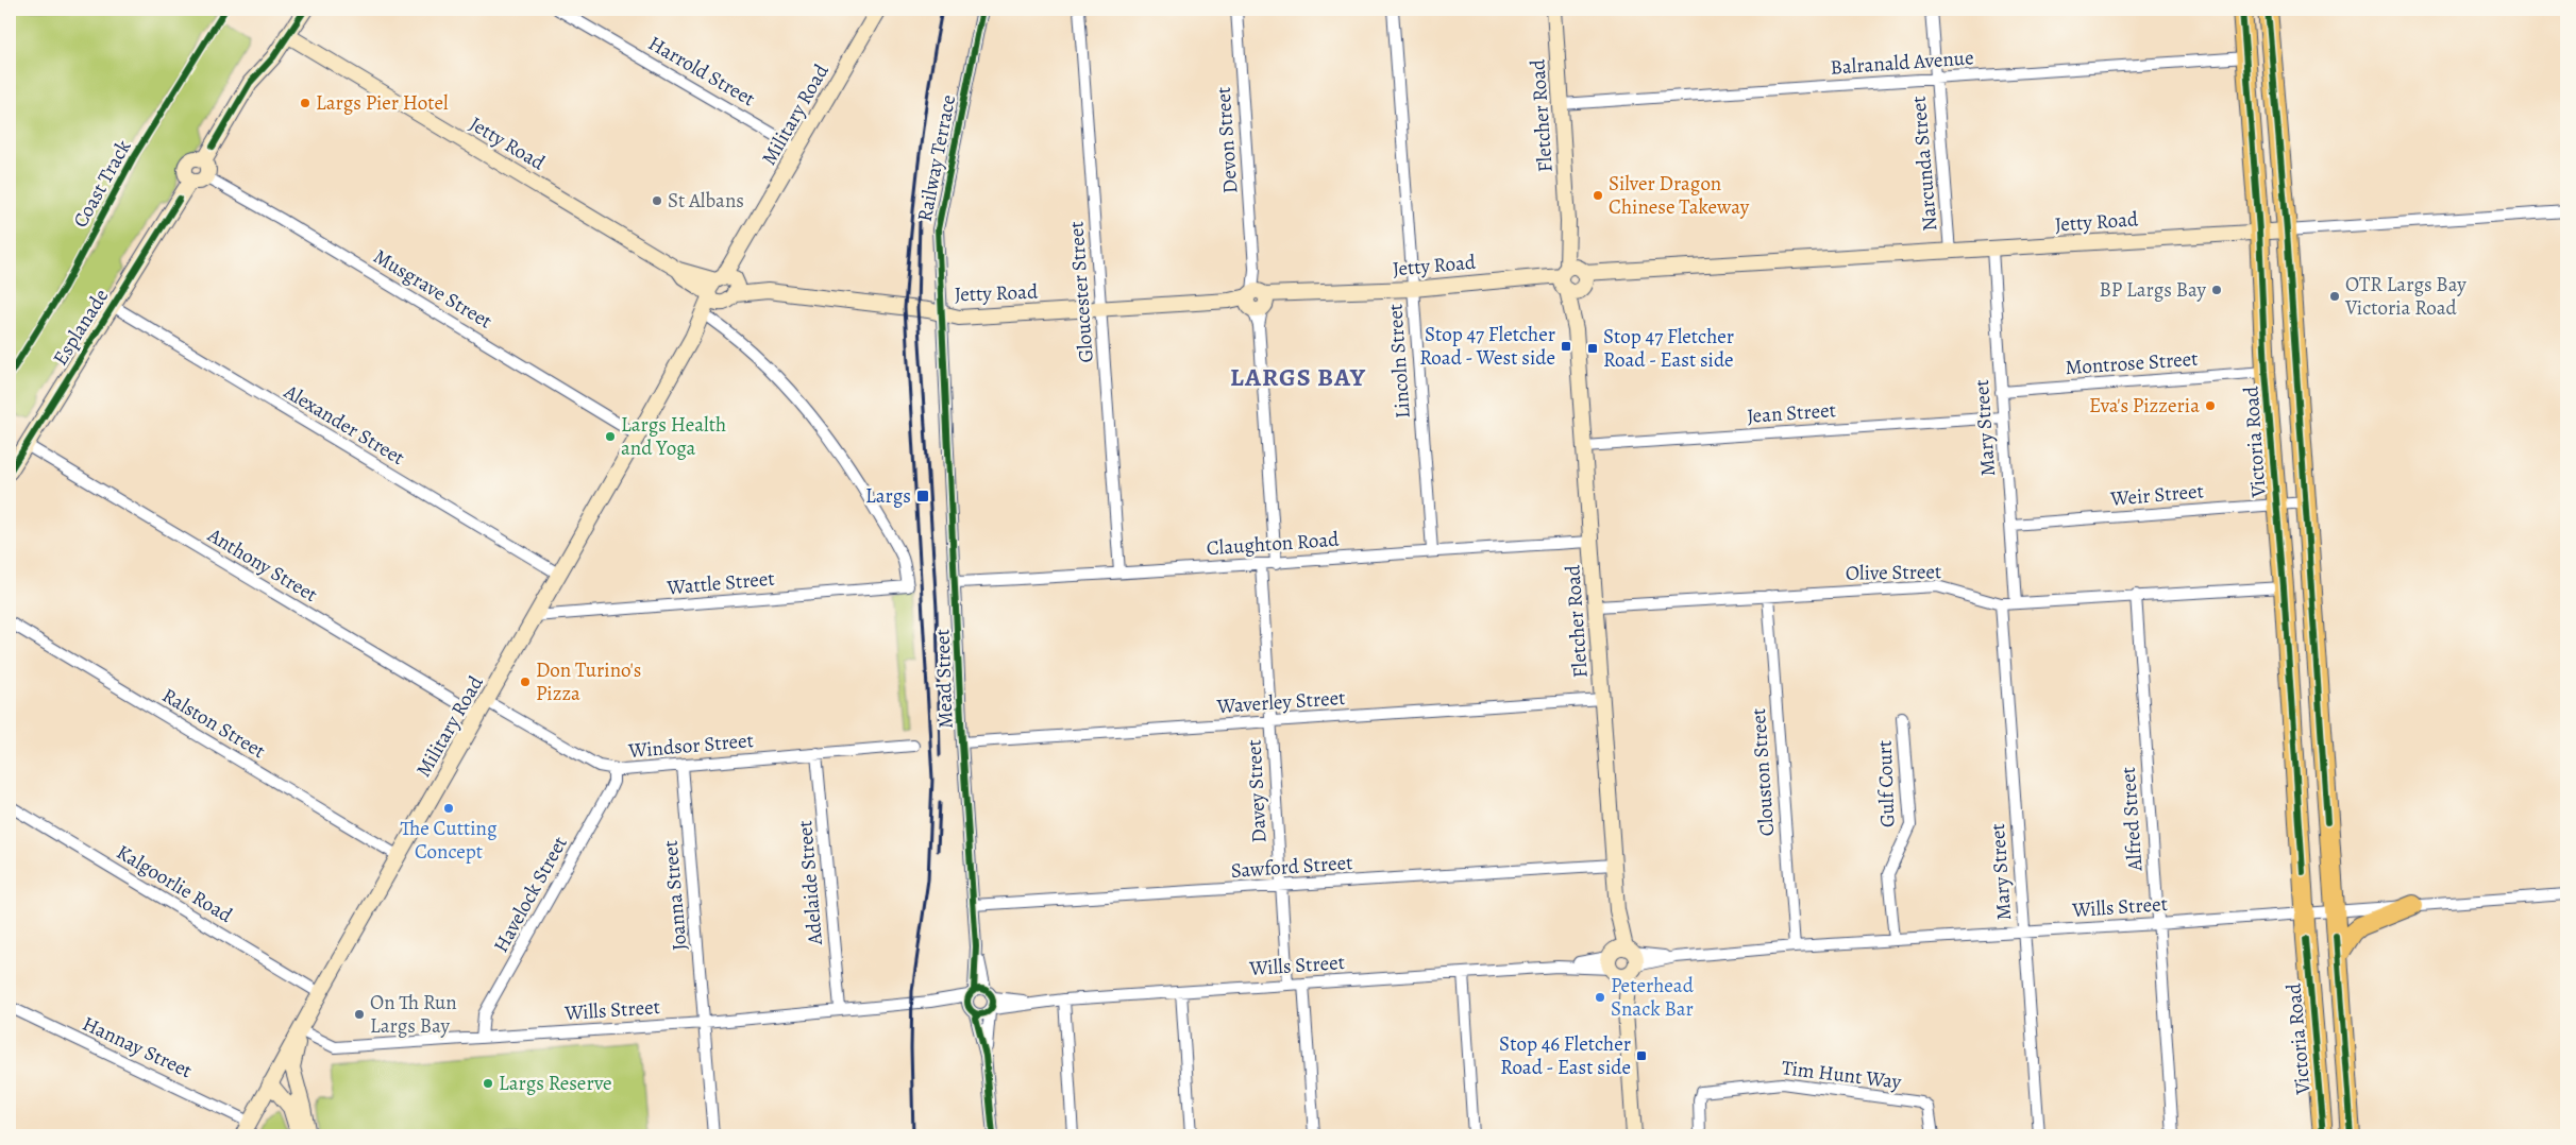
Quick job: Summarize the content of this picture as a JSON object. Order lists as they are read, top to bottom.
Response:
{
  "streets": {
    "highway": ["Victoria Road"],
    "street": [
      "Balranald Avenue",
      "Harrold Street",
      "Military Road",
      "Fletcher Road",
      "Devon Street",
      "Jetty Road",
      "Railway Terrace",
      "Narcunda Street",
      "Musgrave Street",
      "Gloucester Street",
      "Esplanade",
      "Lincoln Street",
      "Montrose Street",
      "Jean Street",
      "Alexander Street",
      "Mary Street",
      "Weir Street",
      "Claughton Road",
      "Anthony Street",
      "Olive Street",
      "Wattle Street",
      "Mead Street",
      "Waverley Street",
      "Ralston Street",
      "Windsor Street",
      "Clouston Street",
      "Gulf Court",
      "Davey Street",
      "Alfred Street",
      "Sawford Street",
      "Adelaide Street",
      "Kalgoorlie Road",
      "Havelock Street",
      "Joanna Street",
      "Wills Street",
      "Hannay Street",
      "Tim Hunt Way"
    ],
    "cycle path": ["Coast Track"]
  },
  "crossings": [
    ["Balranald Avenue", "Fletcher Road"],
    ["Balranald Avenue", "Narcunda Street"],
    ["Balranald Avenue", "Victoria Road"],
    ["Harrold Street", "Military Road"],
    ["Military Road", "Jetty Road"],
    ["Military Road", "Musgrave Street"],
    ["Military Road", "Alexander Street"],
    ["Military Road", "Anthony Street"],
    ["Military Road", "Wattle Street"],
    ["Military Road", "Ralston Street"],
    ["Military Road", "Windsor Street"],
    ["Military Road", "Kalgoorlie Road"],
    ["Military Road", "Wills Street"],
    ["Military Road", "Hannay Street"],
    ["Fletcher Road", "Jetty Road"],
    ["Fletcher Road", "Jean Street"],
    ["Fletcher Road", "Claughton Road"],
    ["Fletcher Road", "Olive Street"],
    ["Fletcher Road", "Waverley Street"],
    ["Fletcher Road", "Sawford Street"],
    ["Fletcher Road", "Wills Street"],
    ["Devon Street", "Jetty Road"],
    ["Devon Street", "Claughton Road"],
    ["Jetty Road", "Railway Terrace"],
    ["Jetty Road", "Narcunda Street"],
    ["Jetty Road", "Gloucester Street"],
    ["Jetty Road", "Lincoln Street"],
    ["Jetty Road", "Mary Street"],
    ["Jetty Road", "Victoria Road"],
    ["Jetty Road", "Mead Street"],
    ["Railway Terrace", "Mead Street"],
    ["Musgrave Street", "Esplanade"],
    ["Gloucester Street", "Claughton Road"],
    ["Esplanade", "Alexander Street"],
    ["Esplanade", "Anthony Street"],
    ["Lincoln Street", "Claughton Road"],
    ["Montrose Street", "Mary Street"],
    ["Montrose Street", "Victoria Road"],
    ["Jean Street", "Mary Street"],
    ["Mary Street", "Weir Street"],
    ["Mary Street", "Olive Street"],
    ["Mary Street", "Wills Street"],
    ["Victoria Road", "Weir Street"],
    ["Victoria Road", "Olive Street"],
    ["Victoria Road", "Wills Street"],
    ["Claughton Road", "Mead Street"],
    ["Claughton Road", "Davey Street"],
    ["Olive Street", "Clouston Street"],
    ["Olive Street", "Alfred Street"],
    ["Mead Street", "Waverley Street"],
    ["Mead Street", "Sawford Street"],
    ["Mead Street", "Wills Street"],
    ["Waverley Street", "Davey Street"],
    ["Windsor Street", "Adelaide Street"],
    ["Windsor Street", "Havelock Street"],
    ["Windsor Street", "Joanna Street"],
    ["Clouston Street", "Wills Street"],
    ["Gulf Court", "Wills Street"],
    ["Davey Street", "Sawford Street"],
    ["Davey Street", "Wills Street"],
    ["Alfred Street", "Wills Street"],
    ["Adelaide Street", "Wills Street"],
    ["Havelock Street", "Wills Street"],
    ["Joanna Street", "Wills Street"]
  ],
  "districts": ["LARGS BAY"],
  "places": {
    "other": [
      "Largs Pier Hotel",
      "Silver Dragon Chinese Takeway",
      "St Albans",
      "BP Largs Bay",
      "OTR Largs Bay Victoria Road",
      "Eva's Pizzeria",
      "Largs Health and Yoga",
      "Don Turino's Pizza",
      "The Cutting Concept",
      "Peterhead Snack Bar",
      "On Th Run Largs Bay",
      "Largs Reserve"
    ],
    "transit": [
      "Stop 47 Fletcher Road - West side",
      "Stop 47 Fletcher Road - East side",
      "Largs",
      "Stop 46 Fletcher Road - East side"
    ]
  }
}
